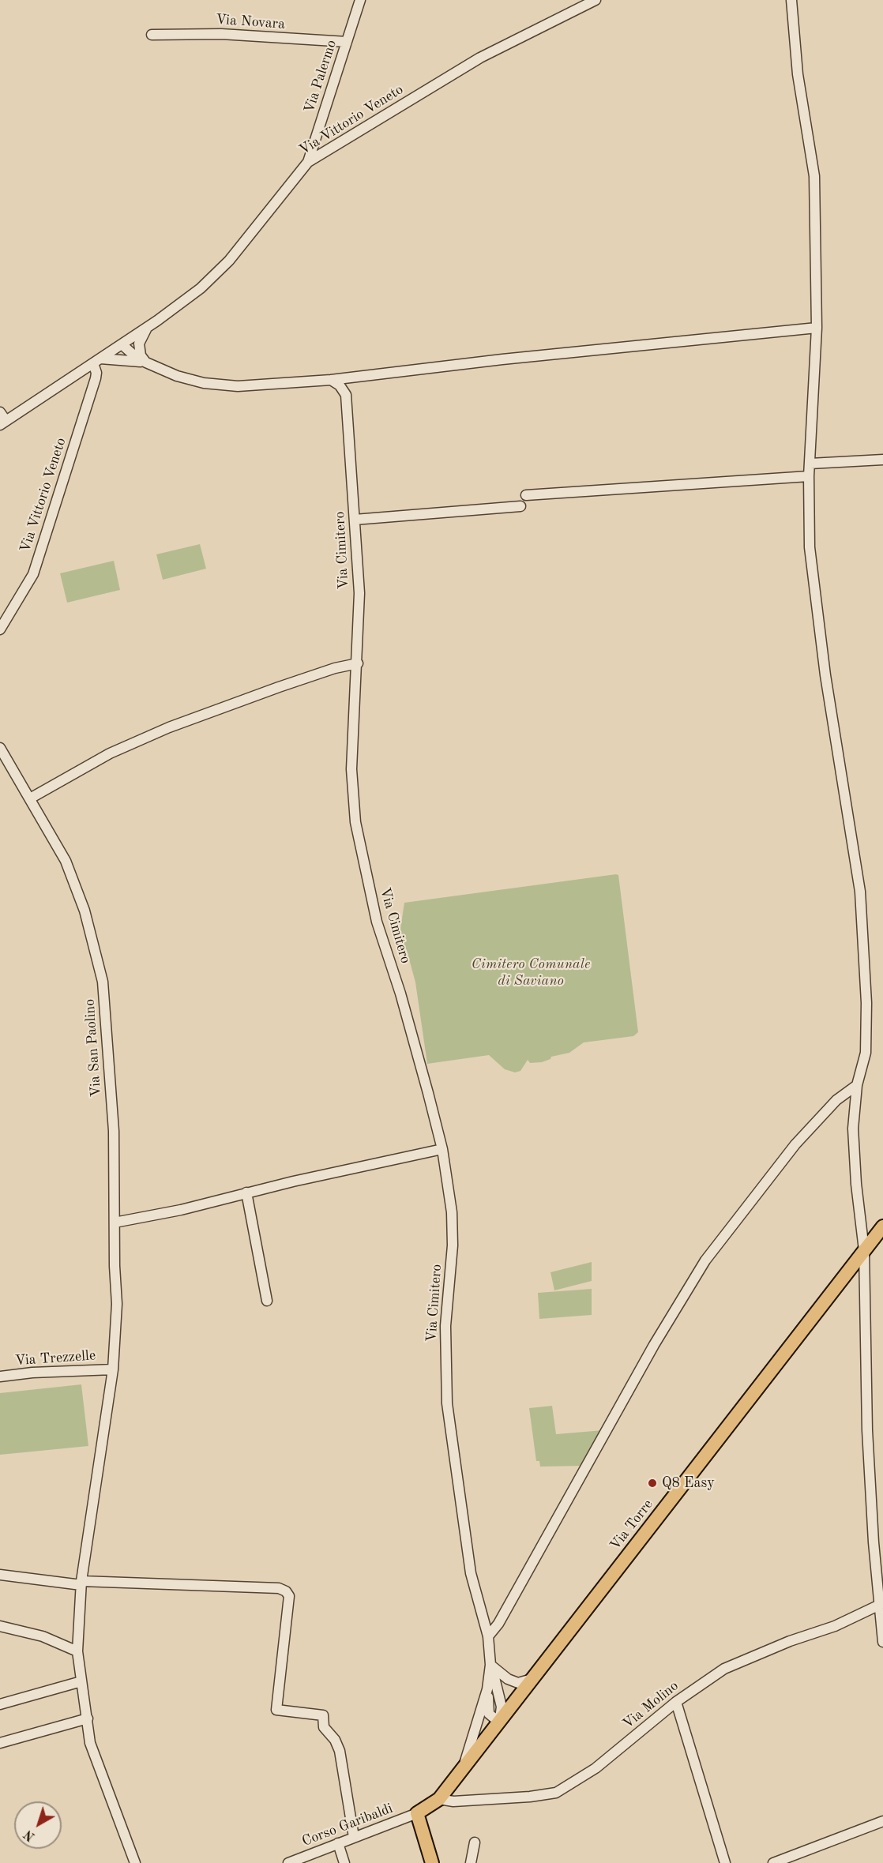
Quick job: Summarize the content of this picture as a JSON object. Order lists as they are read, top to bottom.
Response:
{
  "streets": {
    "main road": ["Via Torre"],
    "street": [
      "Via Novara",
      "Via Palermo",
      "Via Vittorio Veneto",
      "Via Cimitero",
      "Via San Paolino",
      "Via Trezzelle",
      "Via Molino",
      "Corso Garibaldi"
    ]
  },
  "crossings": [
    ["Via Novara", "Via Palermo"],
    ["Via Palermo", "Via Vittorio Veneto"],
    ["Via Cimitero", "Via Torre"],
    ["Via San Paolino", "Via Trezzelle"],
    ["Via Torre", "Via Molino"],
    ["Via Torre", "Corso Garibaldi"]
  ],
  "parks": ["Cimitero Comunale di Saviano"],
  "places": ["Q8 Easy"],
  "north": "bottom left"
}
